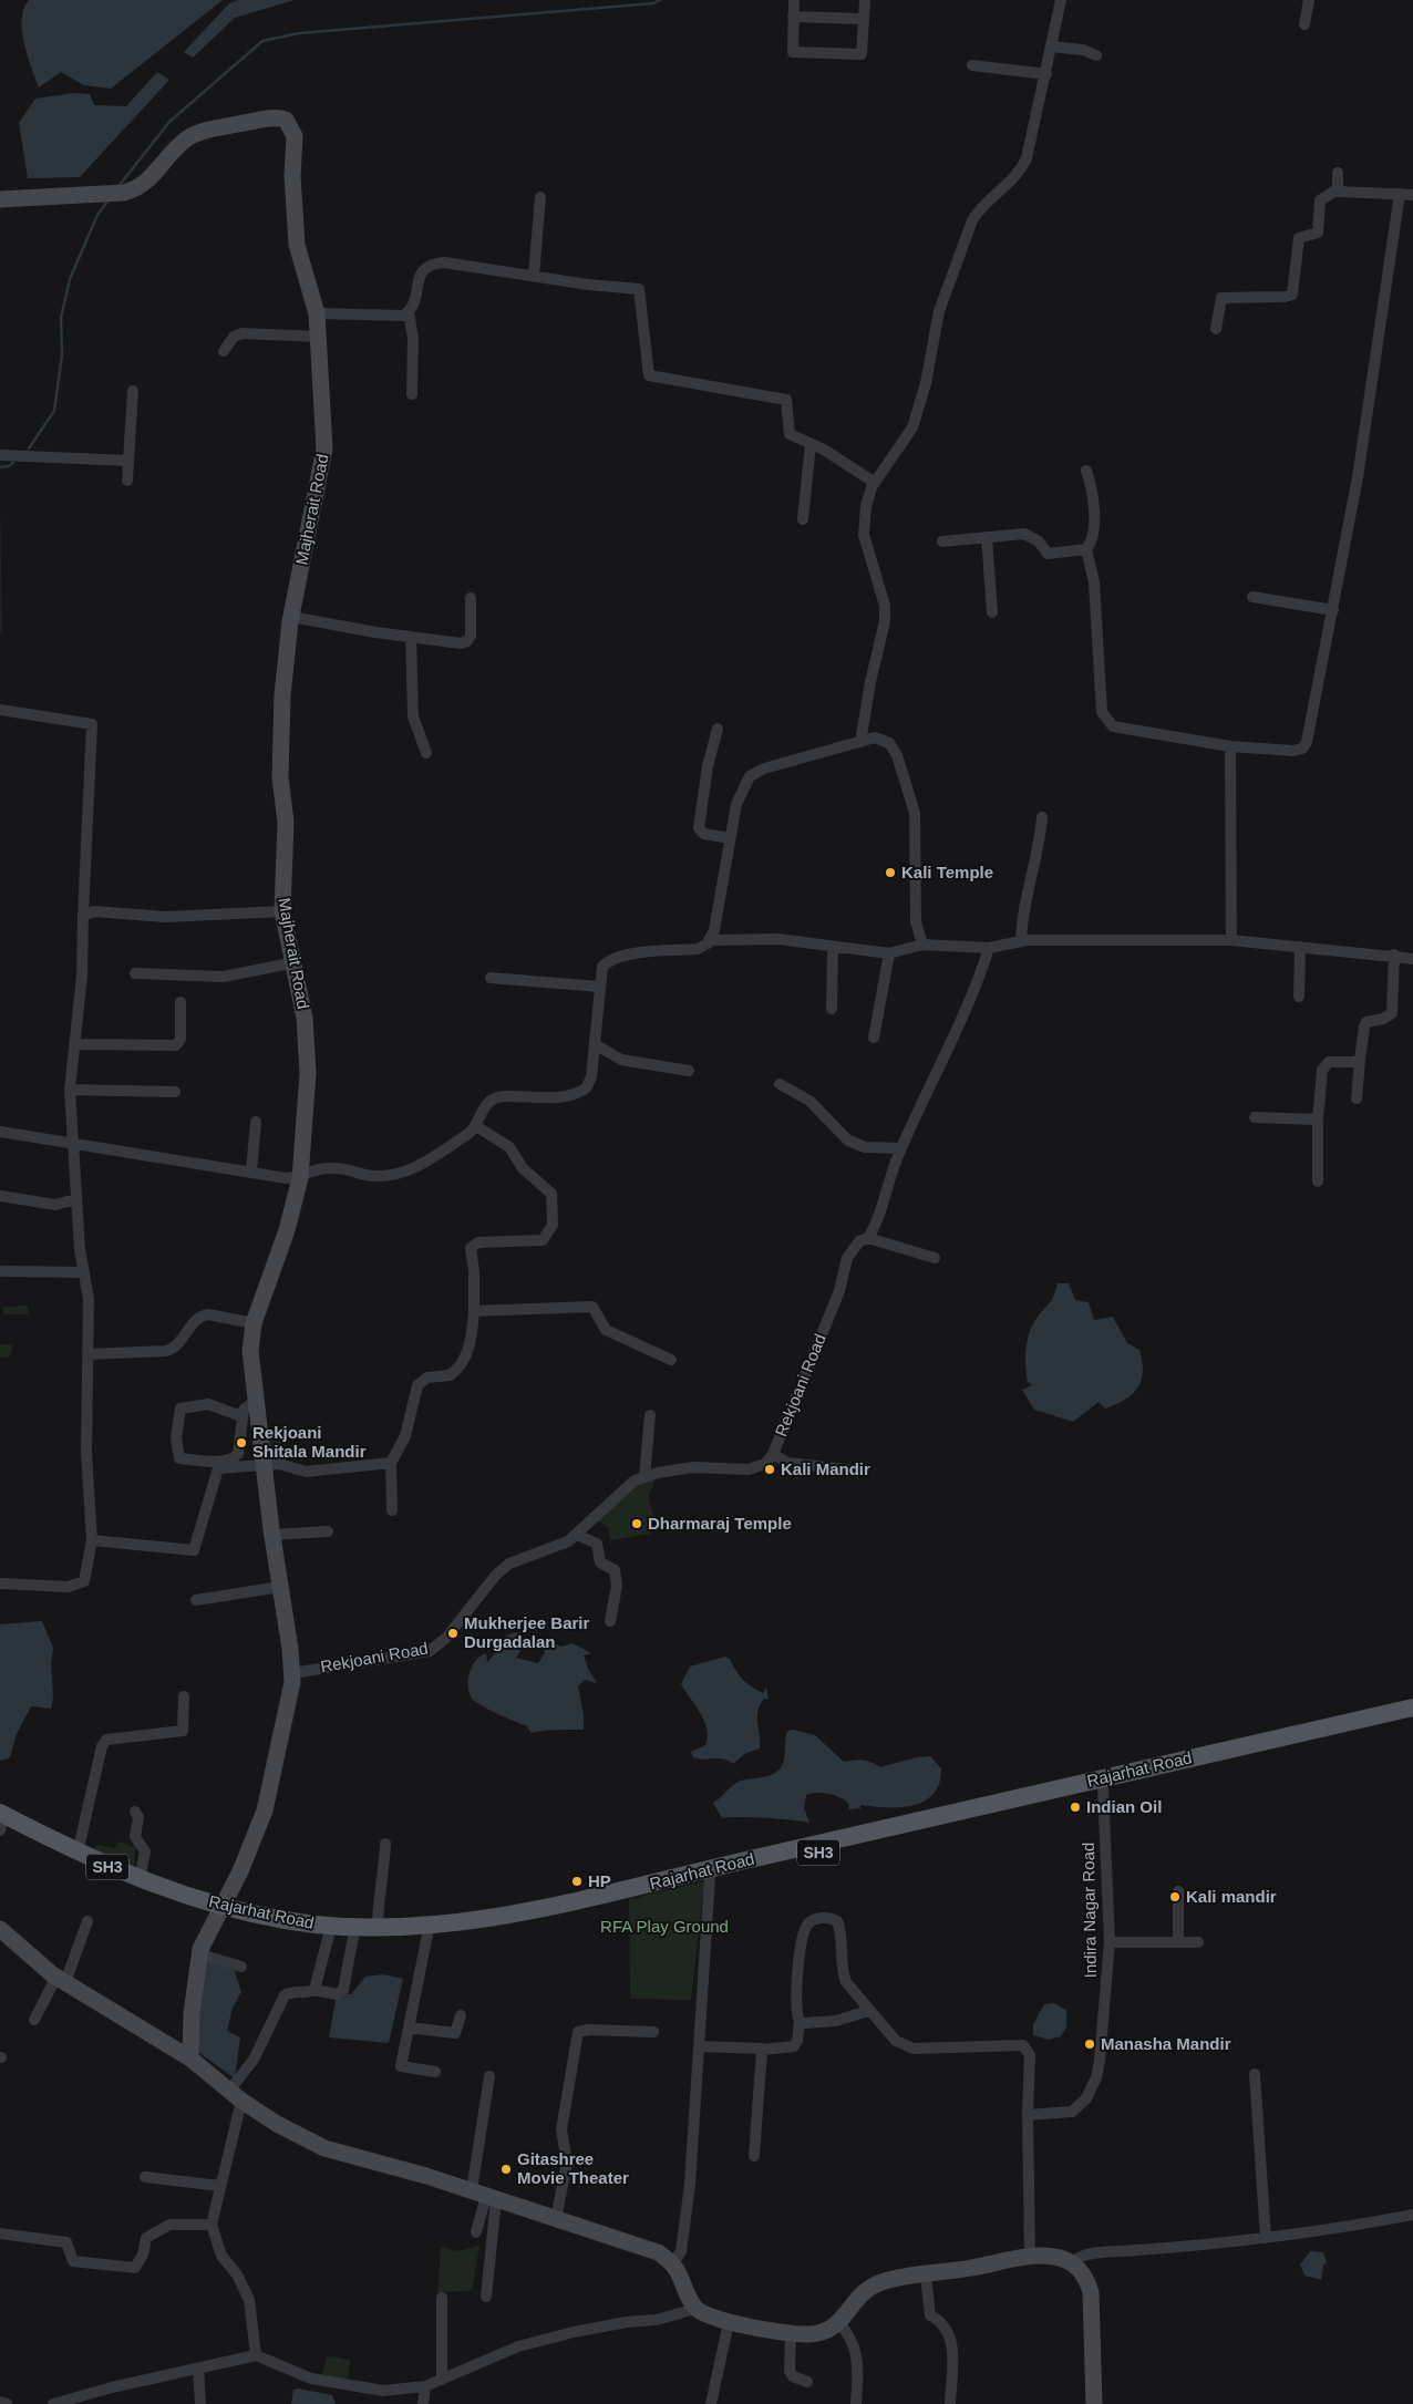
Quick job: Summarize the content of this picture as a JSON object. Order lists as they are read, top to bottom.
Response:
{
  "streets": {
    "main road": ["Rajarhat Road", "SH3"],
    "street": ["Majherait Road", "Rekjoani Road", "Indira Nagar Road"]
  },
  "crossings": [
    ["Rajarhat Road", "Indira Nagar Road"]
  ],
  "parks": ["RFA Play Ground"],
  "places": [
    "Kali Temple",
    "Rekjoani Shitala Mandir",
    "Kali Mandir",
    "Dharmaraj Temple",
    "Mukherjee Barir Durgadalan",
    "Indian Oil",
    "HP",
    "Kali mandir",
    "Manasha Mandir",
    "Gitashree Movie Theater"
  ]
}
